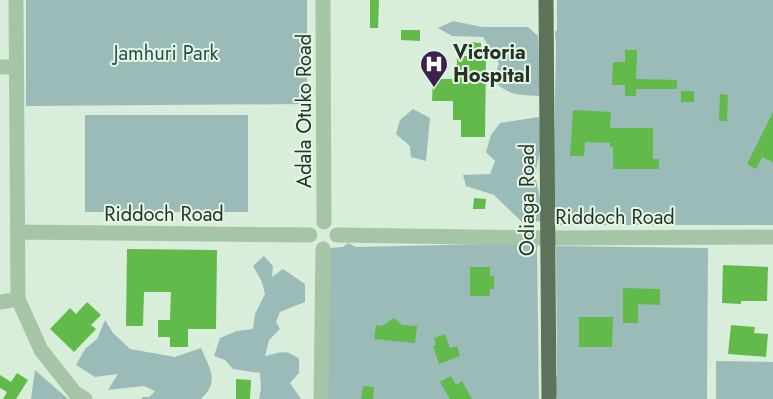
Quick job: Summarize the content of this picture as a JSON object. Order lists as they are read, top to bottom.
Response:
{
  "streets": {
    "main road": ["Odiaga Road"],
    "street": ["Adala Otuko Road", "Riddoch Road"]
  },
  "crossings": [
    ["Adala Otuko Road", "Riddoch Road"],
    ["Odiaga Road", "Riddoch Road"]
  ],
  "parks": ["Jamhuri Park"],
  "places": {
    "hospital": ["Victoria Hospital"]
  }
}
